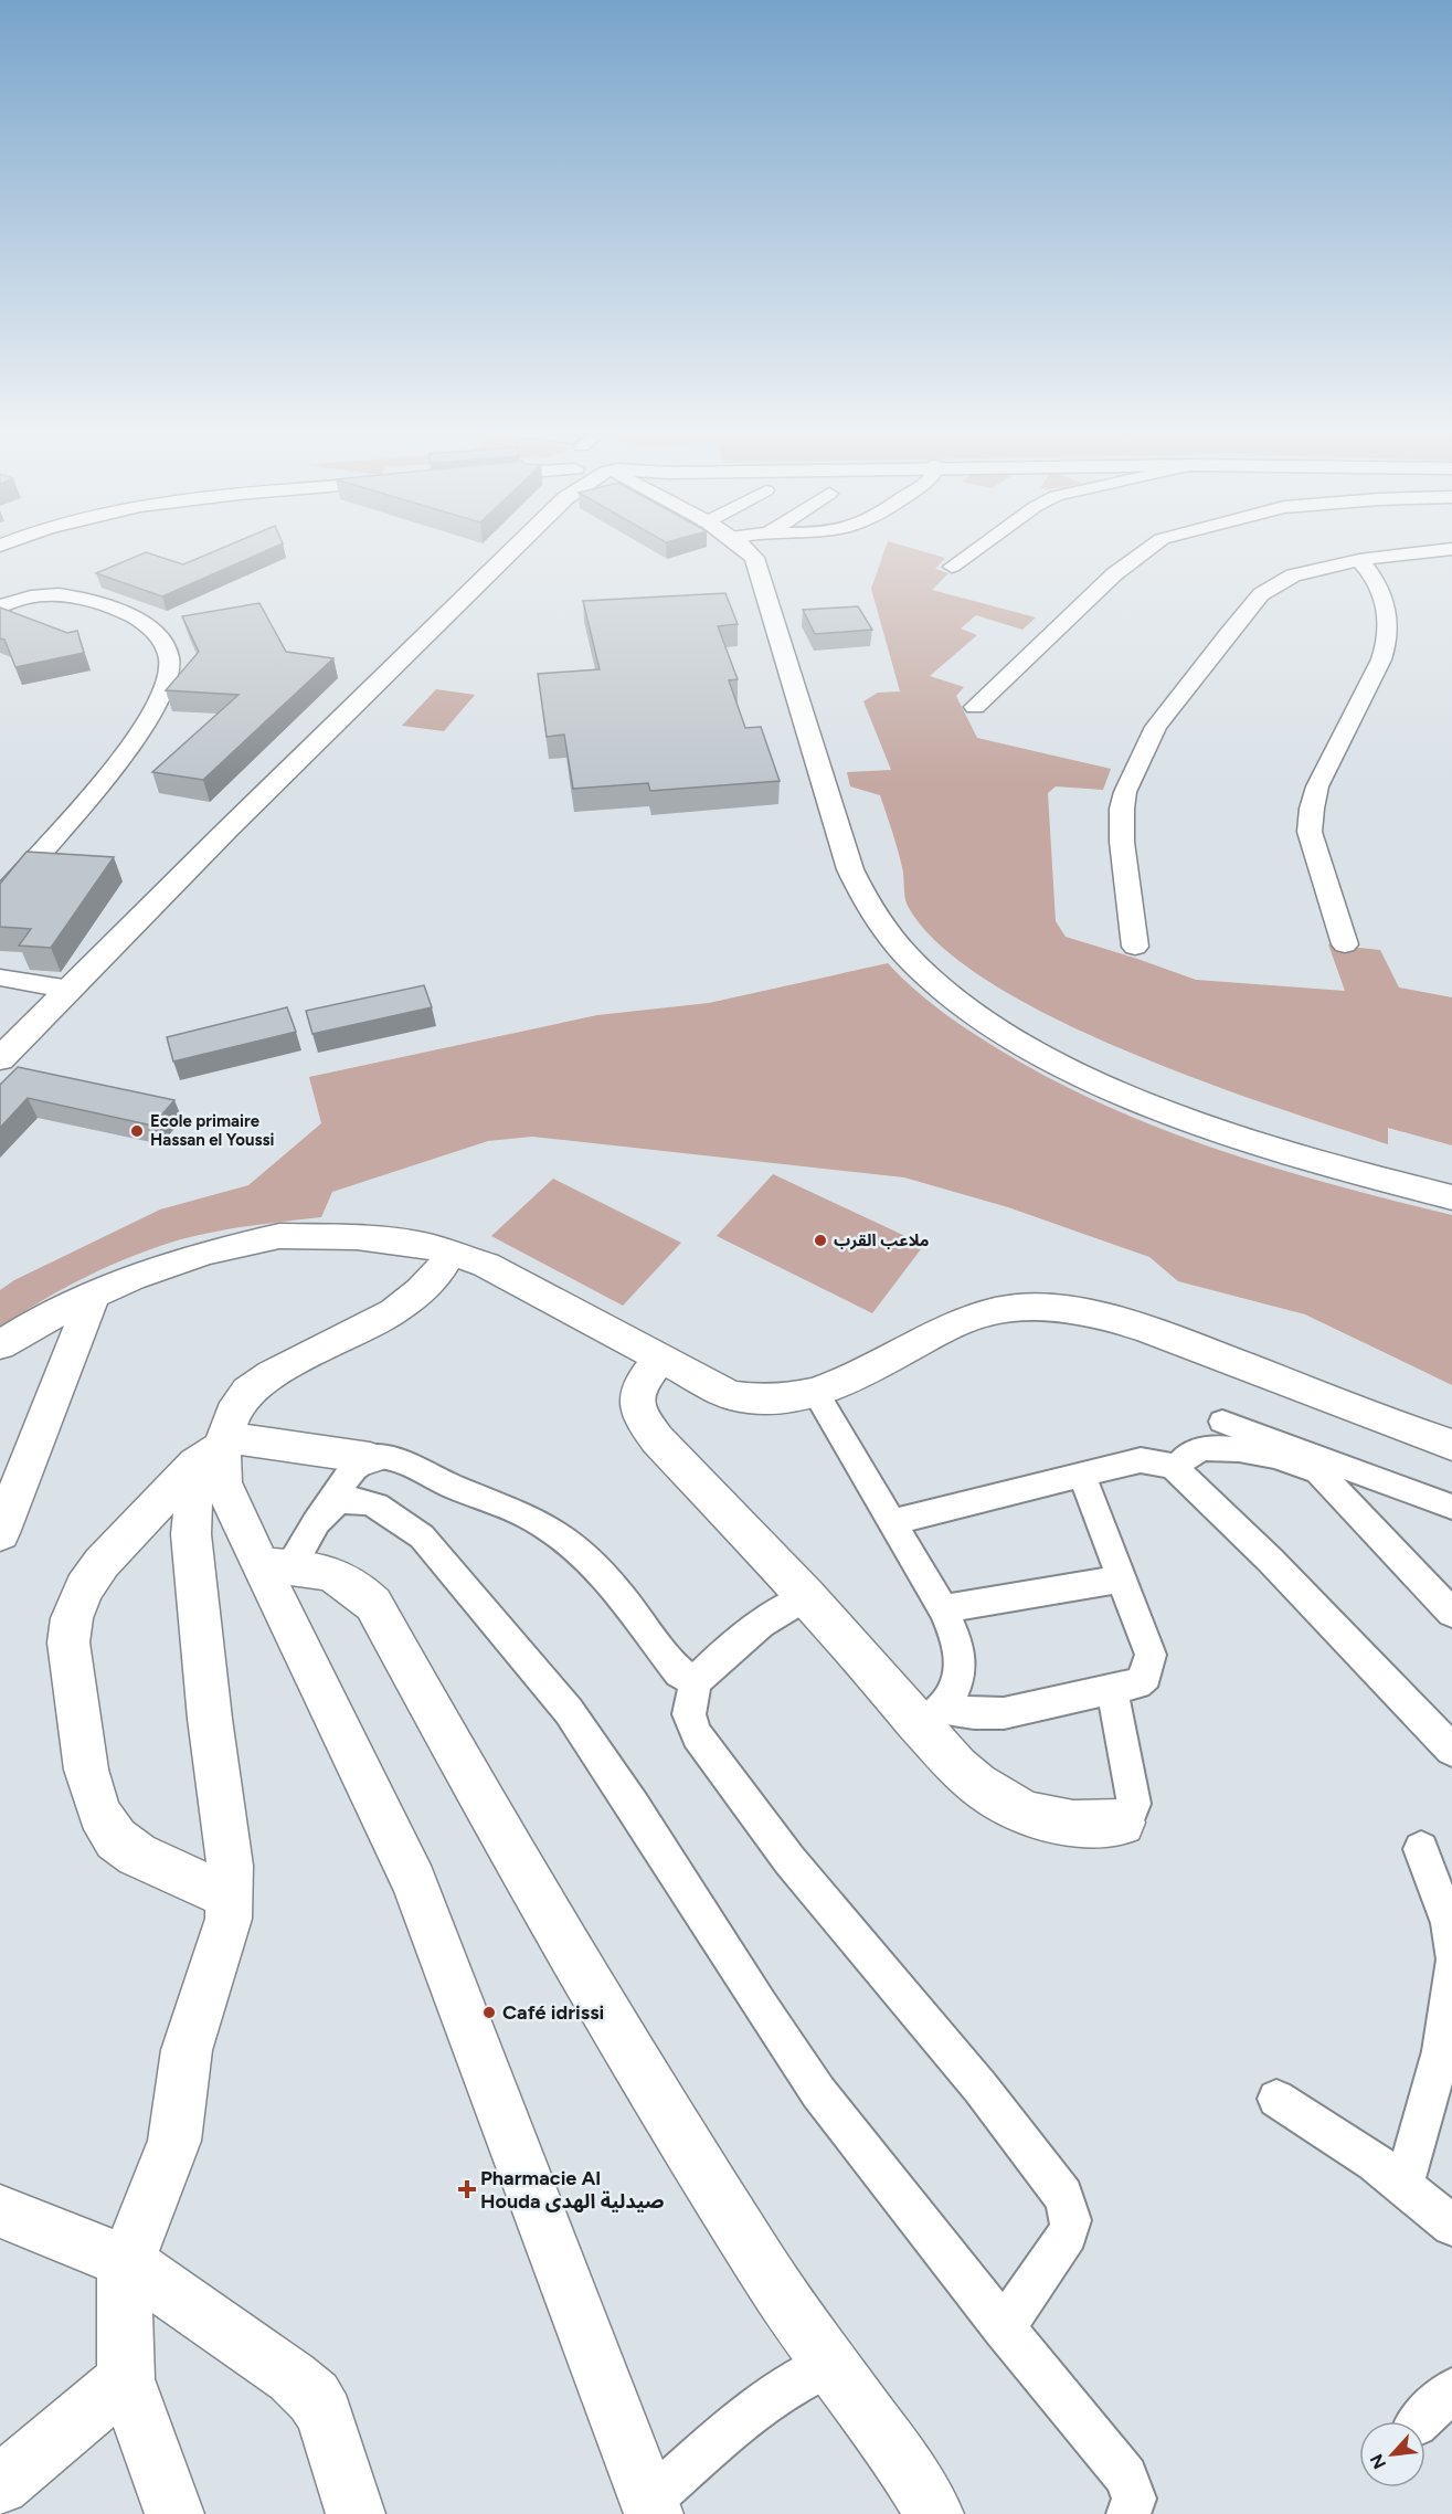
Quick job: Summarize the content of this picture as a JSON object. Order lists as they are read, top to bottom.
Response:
{
  "places": {
    "other": ["Ecole primaire Hassan el Youssi", "ملاعب القرب", "Café idrissi"],
    "health": ["Pharmacie Al Houda صيدلية الهدى"]
  },
  "north": "bottom left"
}
